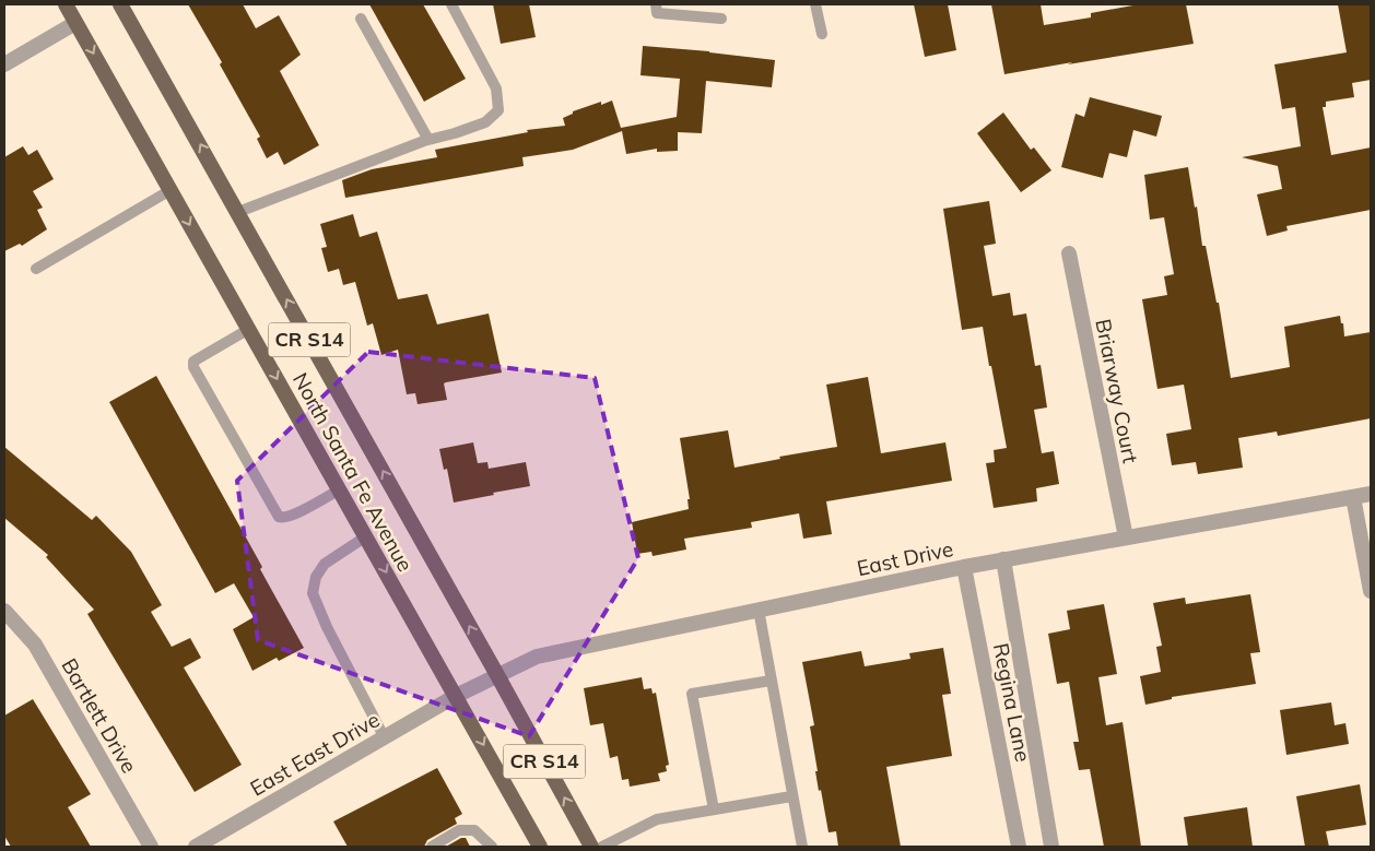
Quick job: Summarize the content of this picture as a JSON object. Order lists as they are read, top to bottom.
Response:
{
  "streets": {
    "main road": ["CR S14", "North Santa Fe Avenue"],
    "street": [
      "Briarway Court",
      "East Drive",
      "Regina Lane",
      "Bartlett Drive",
      "East East Drive"
    ]
  },
  "crossings": [
    ["Briarway Court", "East Drive"],
    ["North Santa Fe Avenue", "East Drive"],
    ["North Santa Fe Avenue", "East East Drive"],
    ["East Drive", "Regina Lane"],
    ["East Drive", "East East Drive"]
  ]
}
